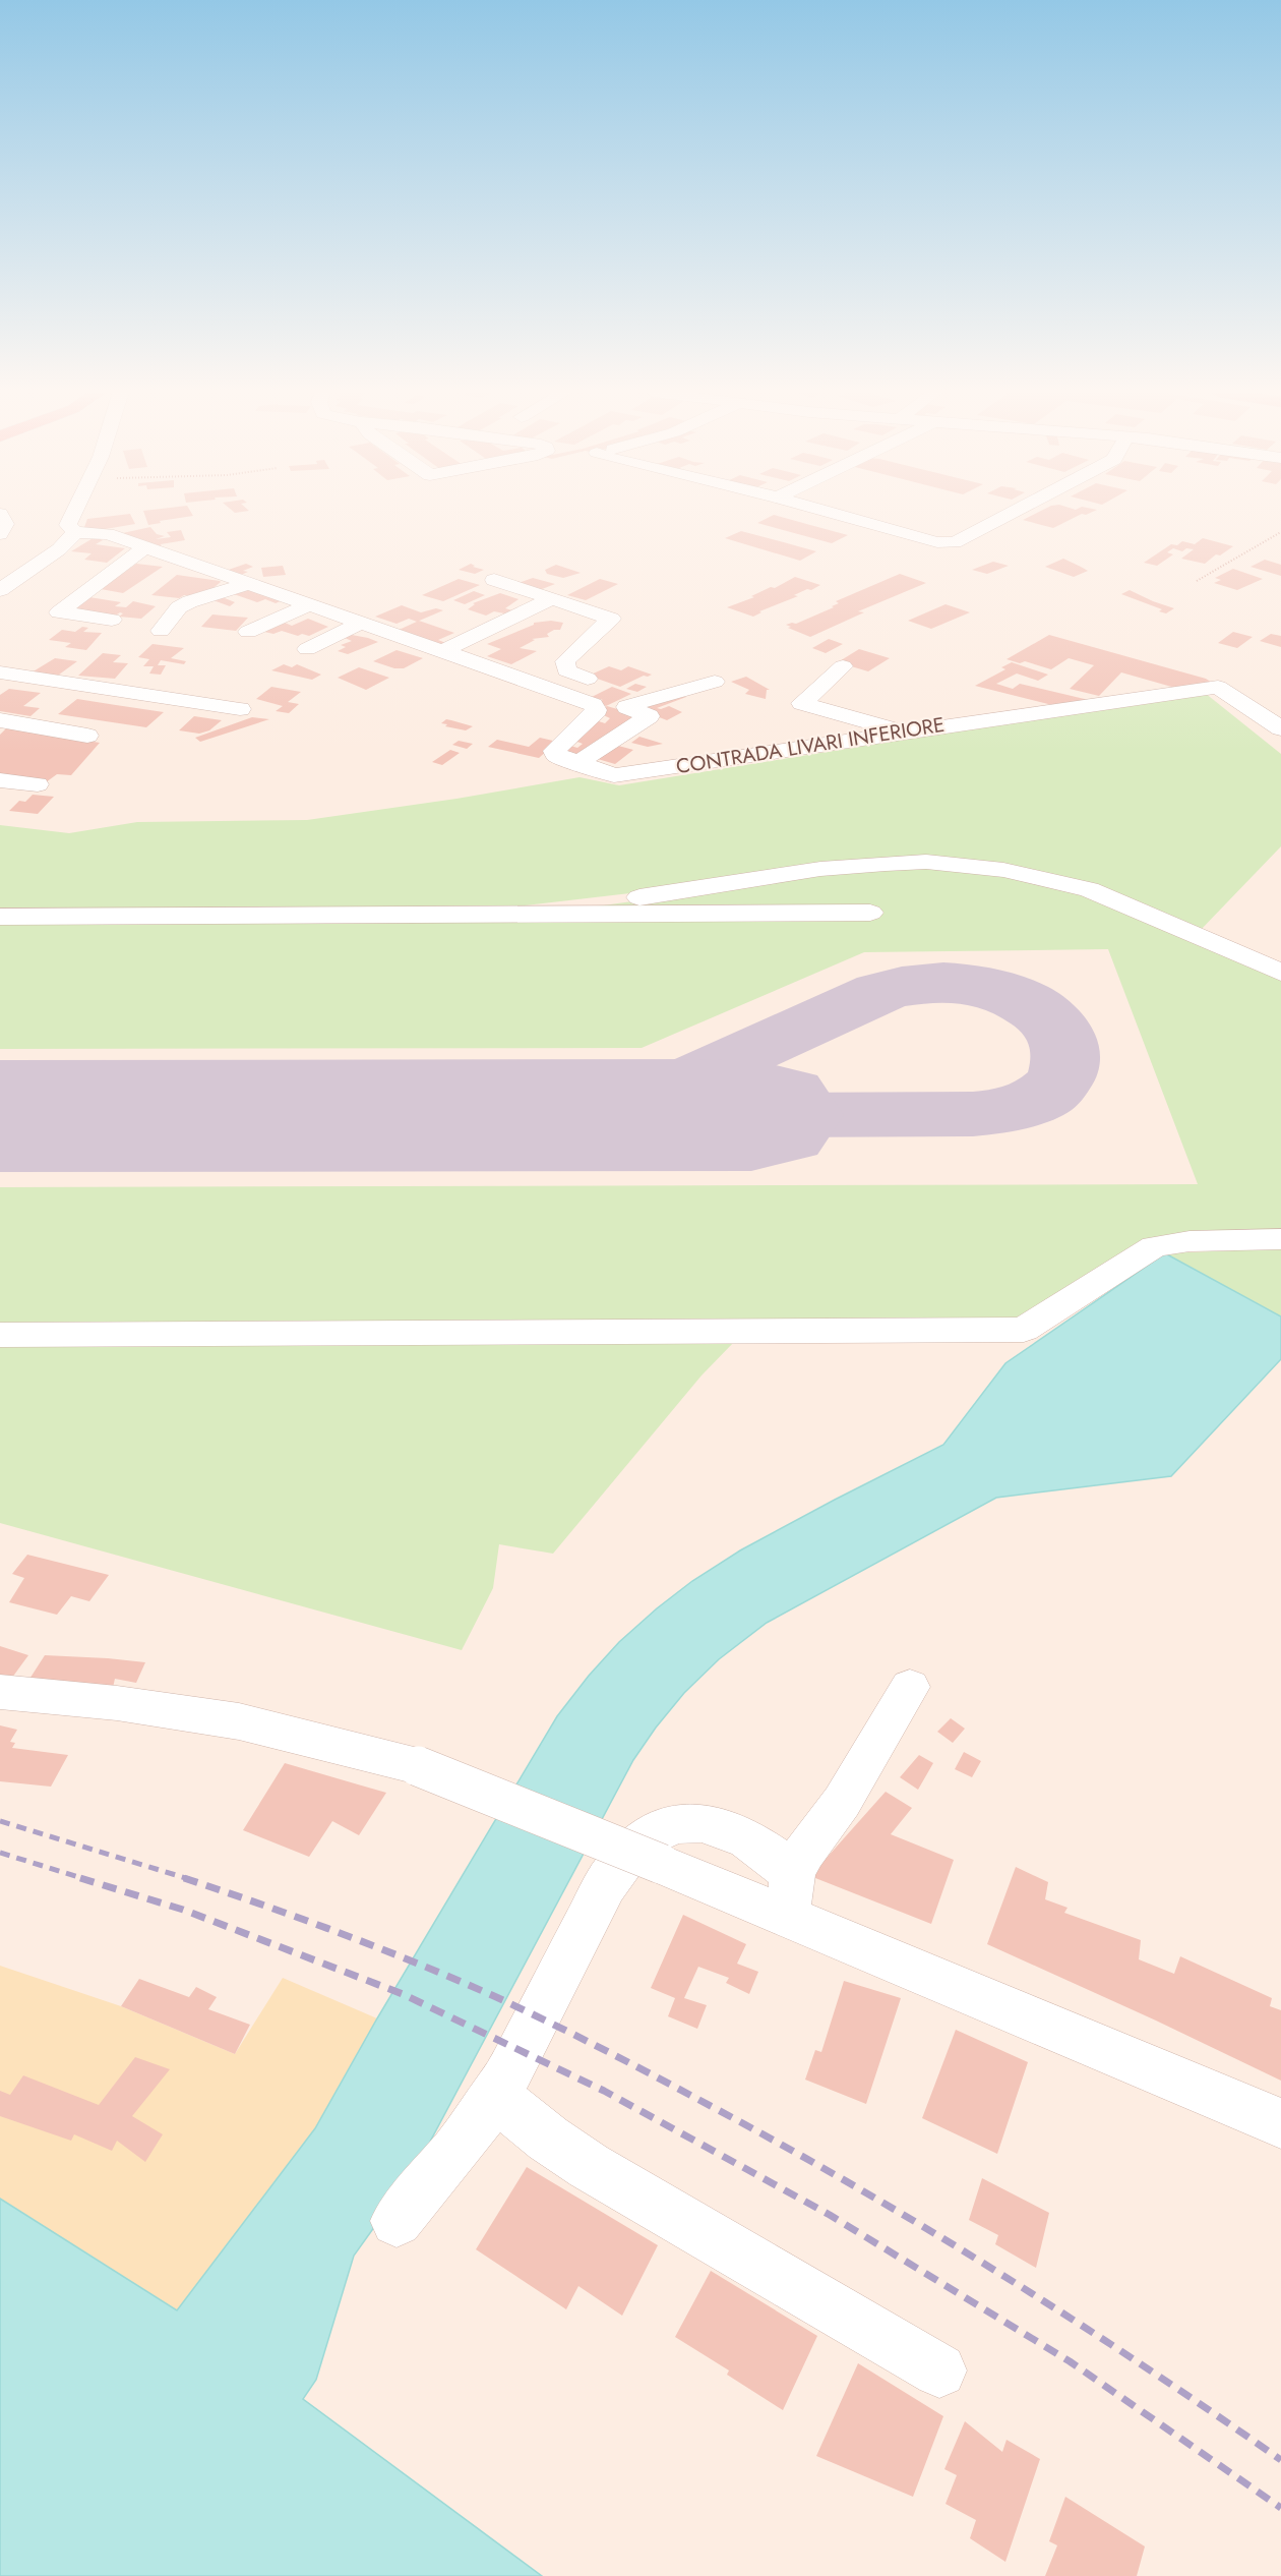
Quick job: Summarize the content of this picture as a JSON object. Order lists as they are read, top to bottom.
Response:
{
  "streets": {
    "street": ["CONTRADA LIVARI INFERIORE"]
  }
}
